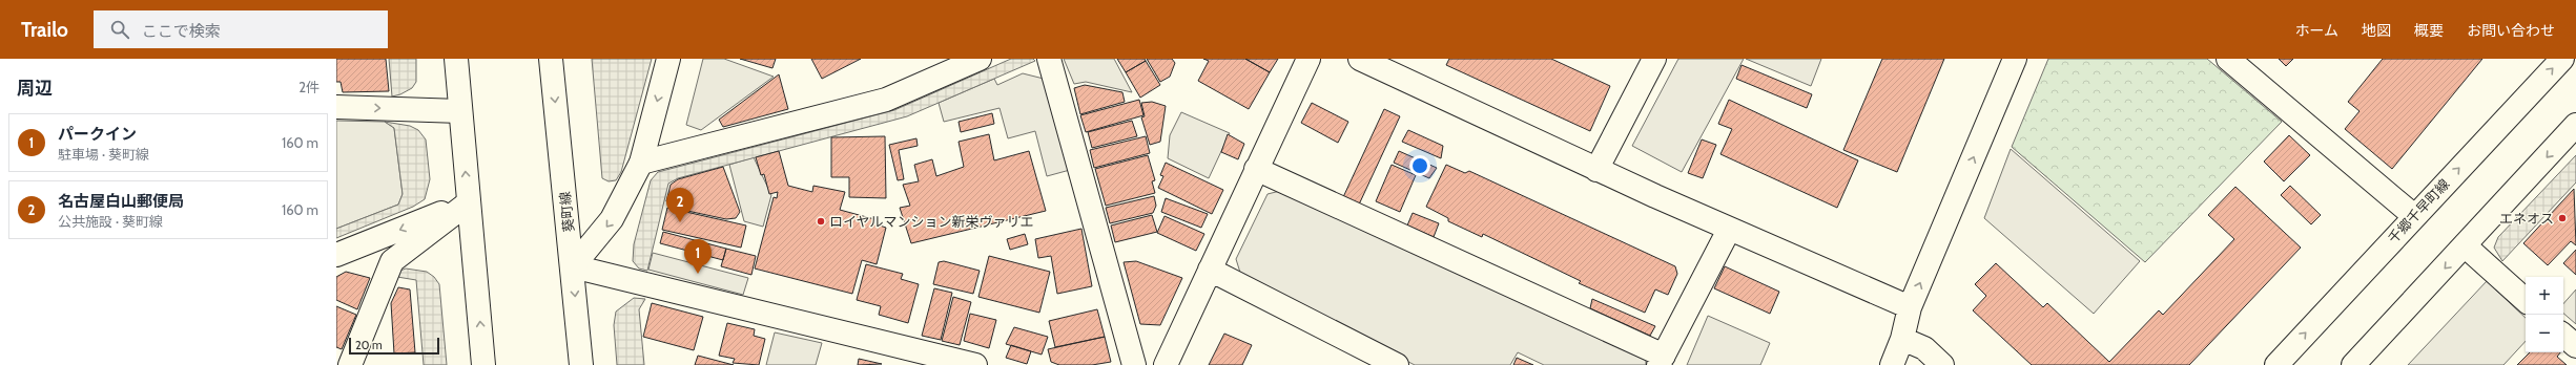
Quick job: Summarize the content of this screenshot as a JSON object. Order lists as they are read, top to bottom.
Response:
{
  "streets": {
    "street": ["千郷千早町線", "葵町線"]
  },
  "places": ["エネオス", "ロイヤルマンション新栄ヴァリエ"],
  "scale_bar": "20 m",
  "page": {
    "header": "Trailo",
    "search": "ここで検索",
    "nav": [
      "ホーム",
      "地図",
      "概要",
      "お問い合わせ"
    ],
    "heading": ["周辺", "2件"],
    "list": [
      {
        "mark": "1",
        "name": "パークイン",
        "note": "駐車場 · 葵町線",
        "value": "160 m"
      },
      {
        "mark": "2",
        "name": "名古屋白山郵便局",
        "note": "公共施設 · 葵町線",
        "value": "160 m"
      }
    ],
    "pins": ["2", "1"],
    "map_buttons": ["+", "−"],
    "scale": "20 m"
  }
}
